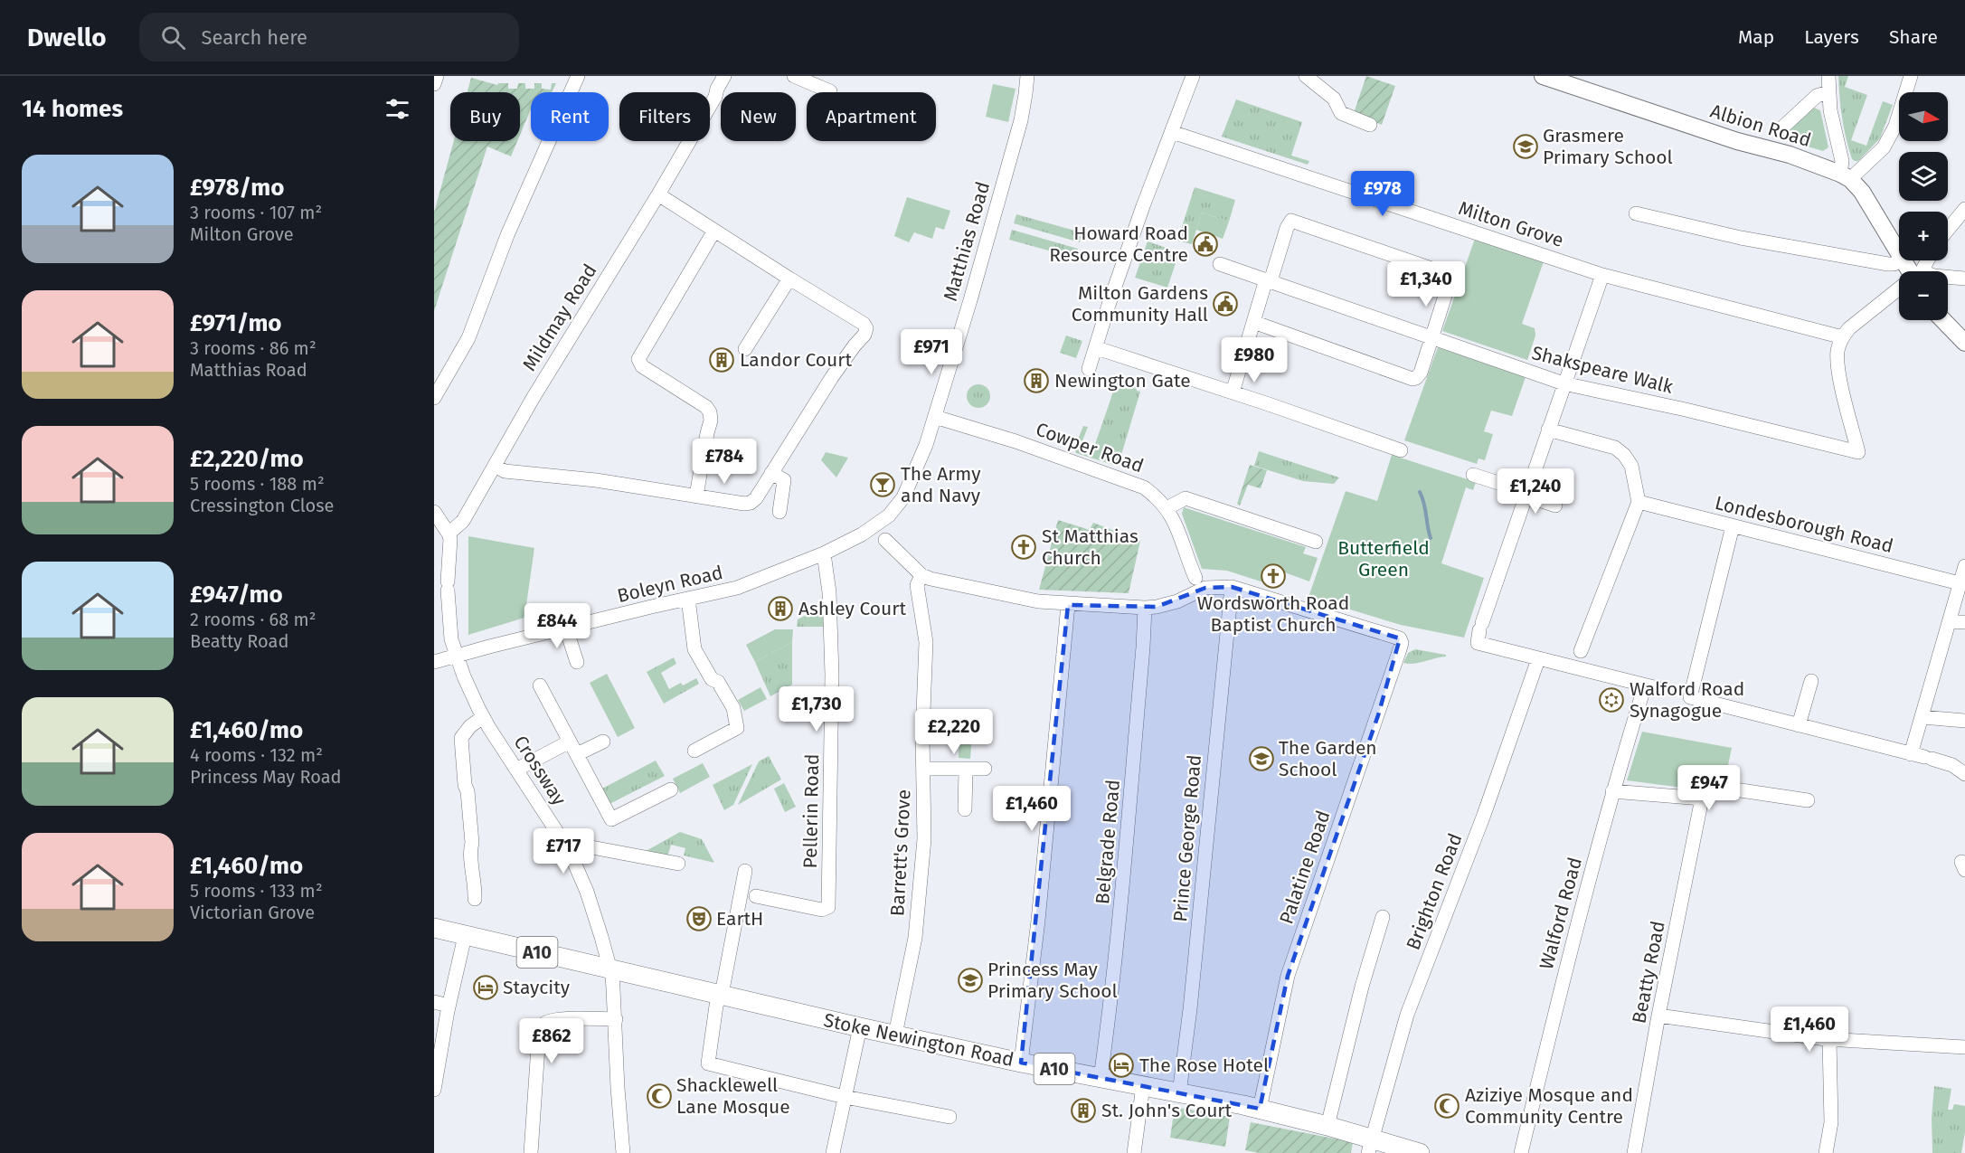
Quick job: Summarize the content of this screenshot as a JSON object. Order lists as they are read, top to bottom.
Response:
{
  "streets": {
    "highway": ["A10", "Stoke Newington Road"],
    "main road": ["Albion Road"],
    "street": [
      "Milton Grove",
      "Matthias Road",
      "Mildmay Road",
      "Shakspeare Walk",
      "Cowper Road",
      "Londesborough Road",
      "Boleyn Road",
      "Crossway",
      "Pellerin Road",
      "Prince George Road",
      "Belgrade Road",
      "Barrett's Grove",
      "Palatine Road",
      "Brighton Road",
      "Walford Road",
      "Beatty Road"
    ]
  },
  "crossings": [
    ["Milton Grove", "Shakspeare Walk"],
    ["Matthias Road", "Cowper Road"],
    ["Matthias Road", "Boleyn Road"],
    ["Boleyn Road", "Crossway"],
    ["Boleyn Road", "Pellerin Road"],
    ["Crossway", "A10"],
    ["Crossway", "Stoke Newington Road"],
    ["Prince George Road", "Palatine Road"],
    ["Prince George Road", "Stoke Newington Road"],
    ["Belgrade Road", "Palatine Road"],
    ["Belgrade Road", "Stoke Newington Road"],
    ["Barrett's Grove", "Palatine Road"],
    ["Barrett's Grove", "Stoke Newington Road"],
    ["Palatine Road", "Stoke Newington Road"],
    ["Brighton Road", "Walford Road"],
    ["Brighton Road", "Stoke Newington Road"],
    ["A10", "Stoke Newington Road"]
  ],
  "parks": ["Butterfield Green"],
  "places": {
    "school or university": ["Grasmere Primary School", "The Garden School", "Princess May Primary School"],
    "public building": ["Howard Road Resource Centre", "Milton Gardens Community Hall"],
    "building": [
      "Landor Court",
      "Newington Gate",
      "Ashley Court",
      "St. John's Court"
    ],
    "bar": ["The Army and Navy"],
    "church": ["St Matthias Church", "Wordsworth Road Baptist Church"],
    "synagogue": ["Walford Road Synagogue"],
    "theatre": ["EartH"],
    "hotel": ["Staycity", "The Rose Hotel"],
    "mosque": ["Shacklewell Lane Mosque", "Aziziye Mosque and Community Centre"]
  },
  "north": "right",
  "page": {
    "header": "Dwello",
    "search": "Search here",
    "nav": ["Map", "Layers", "Share"],
    "heading": "14 homes",
    "map_buttons": ["+", "−"],
    "chip": [
      "Buy",
      "Rent",
      "Filters",
      "New",
      "Apartment"
    ],
    "list": [
      {
        "name": "£978/mo",
        "note": "3 rooms · 107 m² · Milton Grove"
      },
      {
        "name": "£971/mo",
        "note": "3 rooms · 86 m² · Matthias Road"
      },
      {
        "name": "£2,220/mo",
        "note": "5 rooms · 188 m² · Cressington Close"
      },
      {
        "name": "£947/mo",
        "note": "2 rooms · 68 m² · Beatty Road"
      },
      {
        "name": "£1,460/mo",
        "note": "4 rooms · 132 m² · Princess May Road"
      },
      {
        "name": "£1,460/mo",
        "note": "5 rooms · 133 m² · Victorian Grove"
      }
    ],
    "price": [
      "£978",
      "£1,340",
      "£971",
      "£980",
      "£784",
      "£1,240",
      "£844",
      "£1,730",
      "£2,220",
      "£947",
      "£1,460",
      "£717",
      "£1,460",
      "£862"
    ]
  }
}
